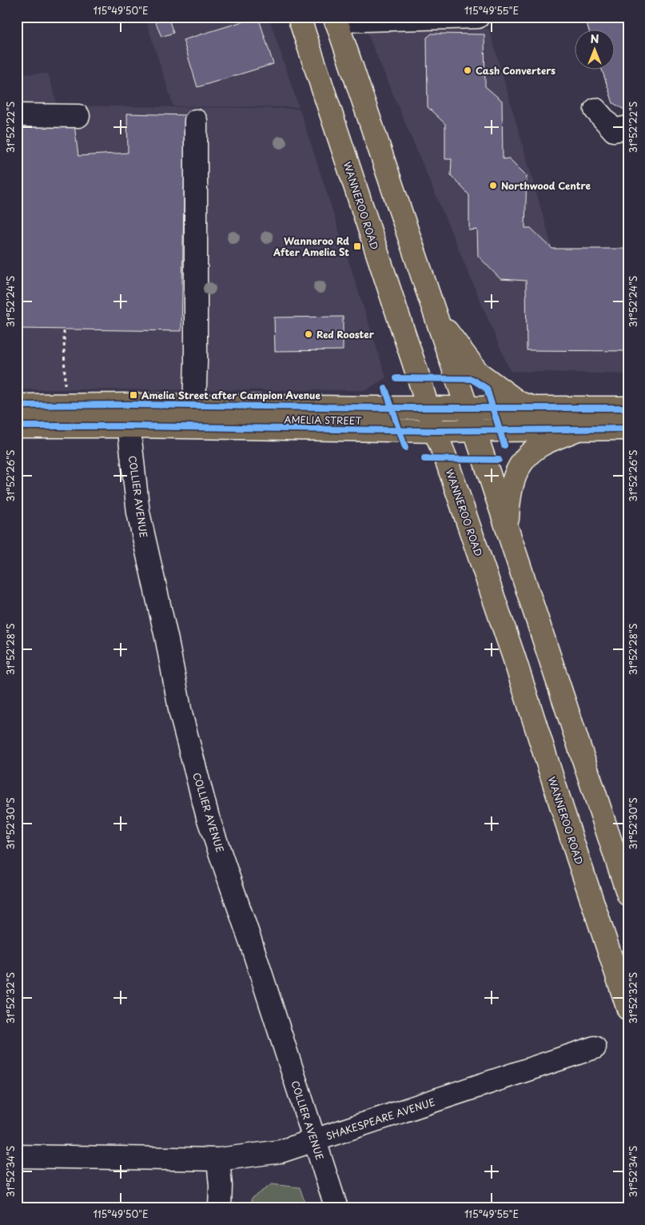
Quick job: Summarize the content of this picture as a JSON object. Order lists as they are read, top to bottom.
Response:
{
  "streets": {
    "main road": ["WANNEROO ROAD", "AMELIA STREET"],
    "street": ["COLLIER AVENUE", "SHAKESPEARE AVENUE"]
  },
  "crossings": [
    ["WANNEROO ROAD", "AMELIA STREET"],
    ["AMELIA STREET", "COLLIER AVENUE"],
    ["COLLIER AVENUE", "SHAKESPEARE AVENUE"]
  ],
  "places": {
    "other": ["Cash Converters", "Northwood Centre", "Red Rooster"],
    "transit": ["Wanneroo Rd After Amelia St", "Amelia Street after Campion Avenue"]
  },
  "north": "top",
  "coordinates": [
    "115°49'50\"E",
    "115°49'55\"E",
    "31°52'22\"S",
    "31°52'24\"S",
    "31°52'26\"S",
    "31°52'28\"S",
    "31°52'30\"S",
    "31°52'32\"S",
    "31°52'34\"S"
  ]
}
